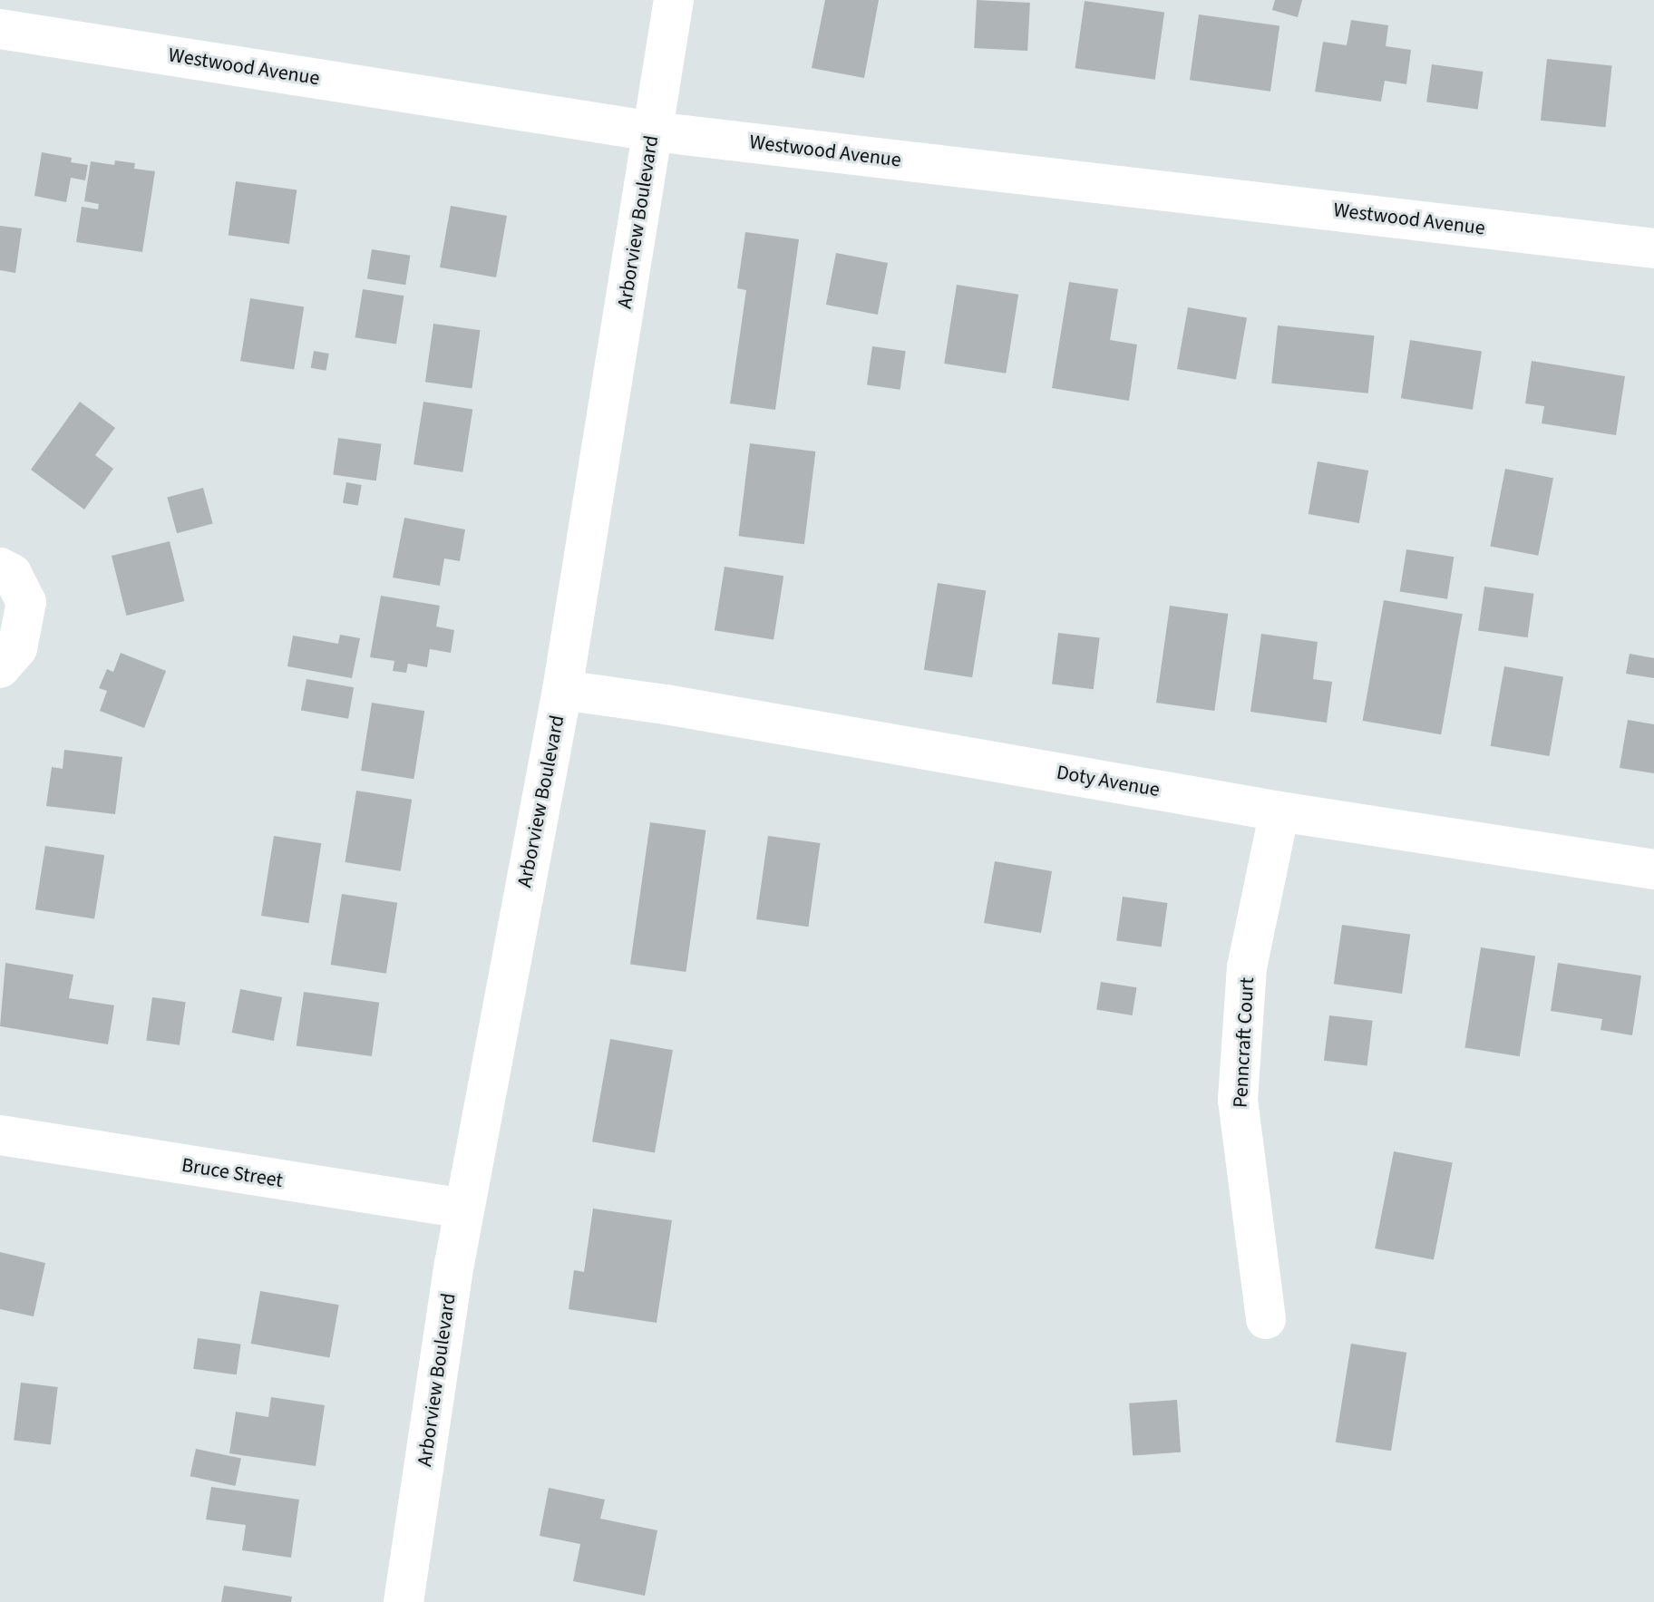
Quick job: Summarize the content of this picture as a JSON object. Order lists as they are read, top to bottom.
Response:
{
  "streets": {
    "street": [
      "Westwood Avenue",
      "Arborview Boulevard",
      "Doty Avenue",
      "Penncraft Court",
      "Bruce Street"
    ]
  },
  "crossings": [
    ["Westwood Avenue", "Arborview Boulevard"],
    ["Arborview Boulevard", "Doty Avenue"],
    ["Arborview Boulevard", "Bruce Street"],
    ["Doty Avenue", "Penncraft Court"]
  ]
}
